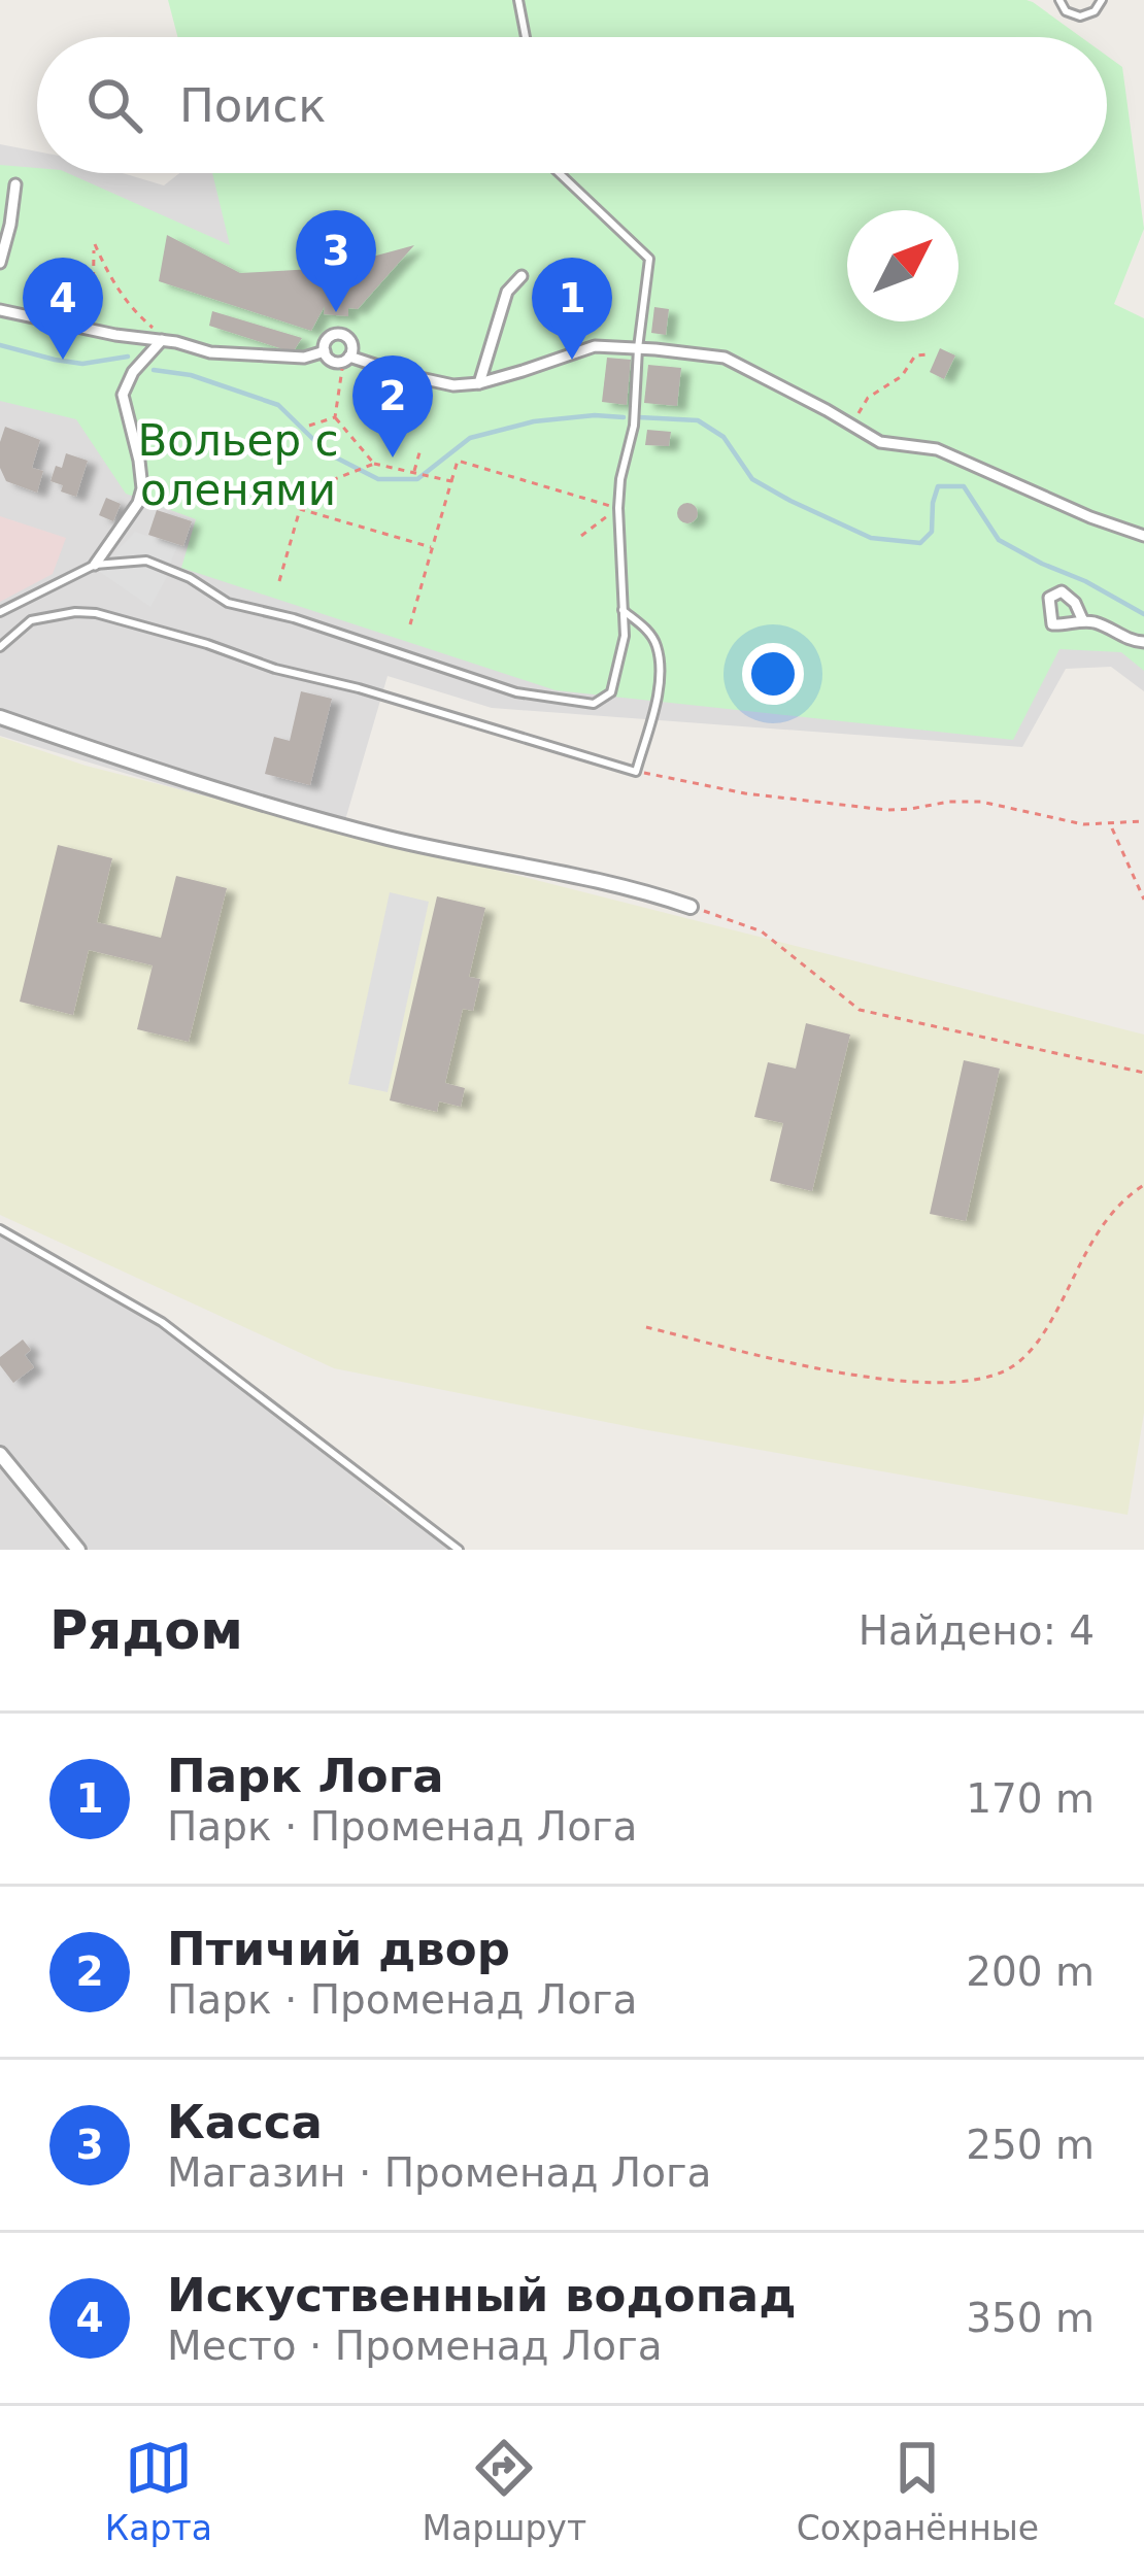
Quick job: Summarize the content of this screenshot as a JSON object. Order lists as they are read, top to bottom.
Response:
{
  "parks": ["Вольер с оленями"],
  "north": "top right",
  "page": {
    "search": "Поиск",
    "pins": [
      "3",
      "1",
      "4",
      "2"
    ],
    "heading": ["Рядом", "Найдено: 4"],
    "list": [
      {
        "mark": "1",
        "name": "Парк Лога",
        "note": "Парк · Променад Лога",
        "value": "170 m"
      },
      {
        "mark": "2",
        "name": "Птичий двор",
        "note": "Парк · Променад Лога",
        "value": "200 m"
      },
      {
        "mark": "3",
        "name": "Касса",
        "note": "Магазин · Променад Лога",
        "value": "250 m"
      },
      {
        "mark": "4",
        "name": "Искуственный водопад",
        "note": "Место · Променад Лога",
        "value": "350 m"
      }
    ],
    "nav": ["Карта", "Маршрут", "Сохранённые"]
  }
}
